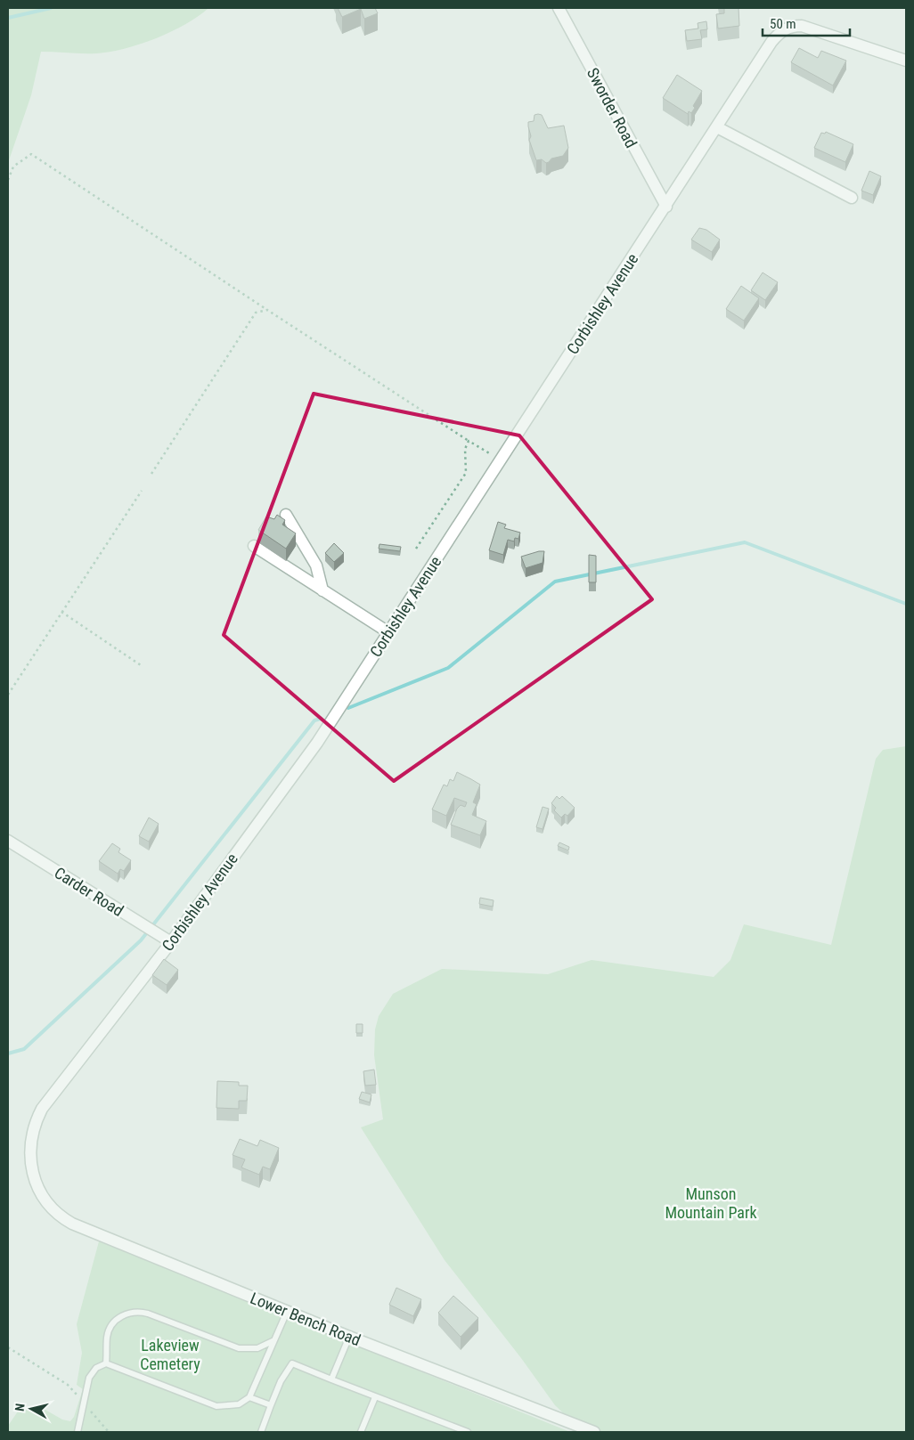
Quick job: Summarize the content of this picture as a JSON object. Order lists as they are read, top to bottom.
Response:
{
  "streets": {
    "street": [
      "Sworder Road",
      "Corbishley Avenue",
      "Carder Road",
      "Lower Bench Road"
    ]
  },
  "crossings": [
    ["Sworder Road", "Corbishley Avenue"],
    ["Corbishley Avenue", "Carder Road"],
    ["Corbishley Avenue", "Lower Bench Road"]
  ],
  "parks": ["Munson Mountain Park", "Lakeview Cemetery"],
  "scale_bar": "50 m",
  "north": "left"
}
